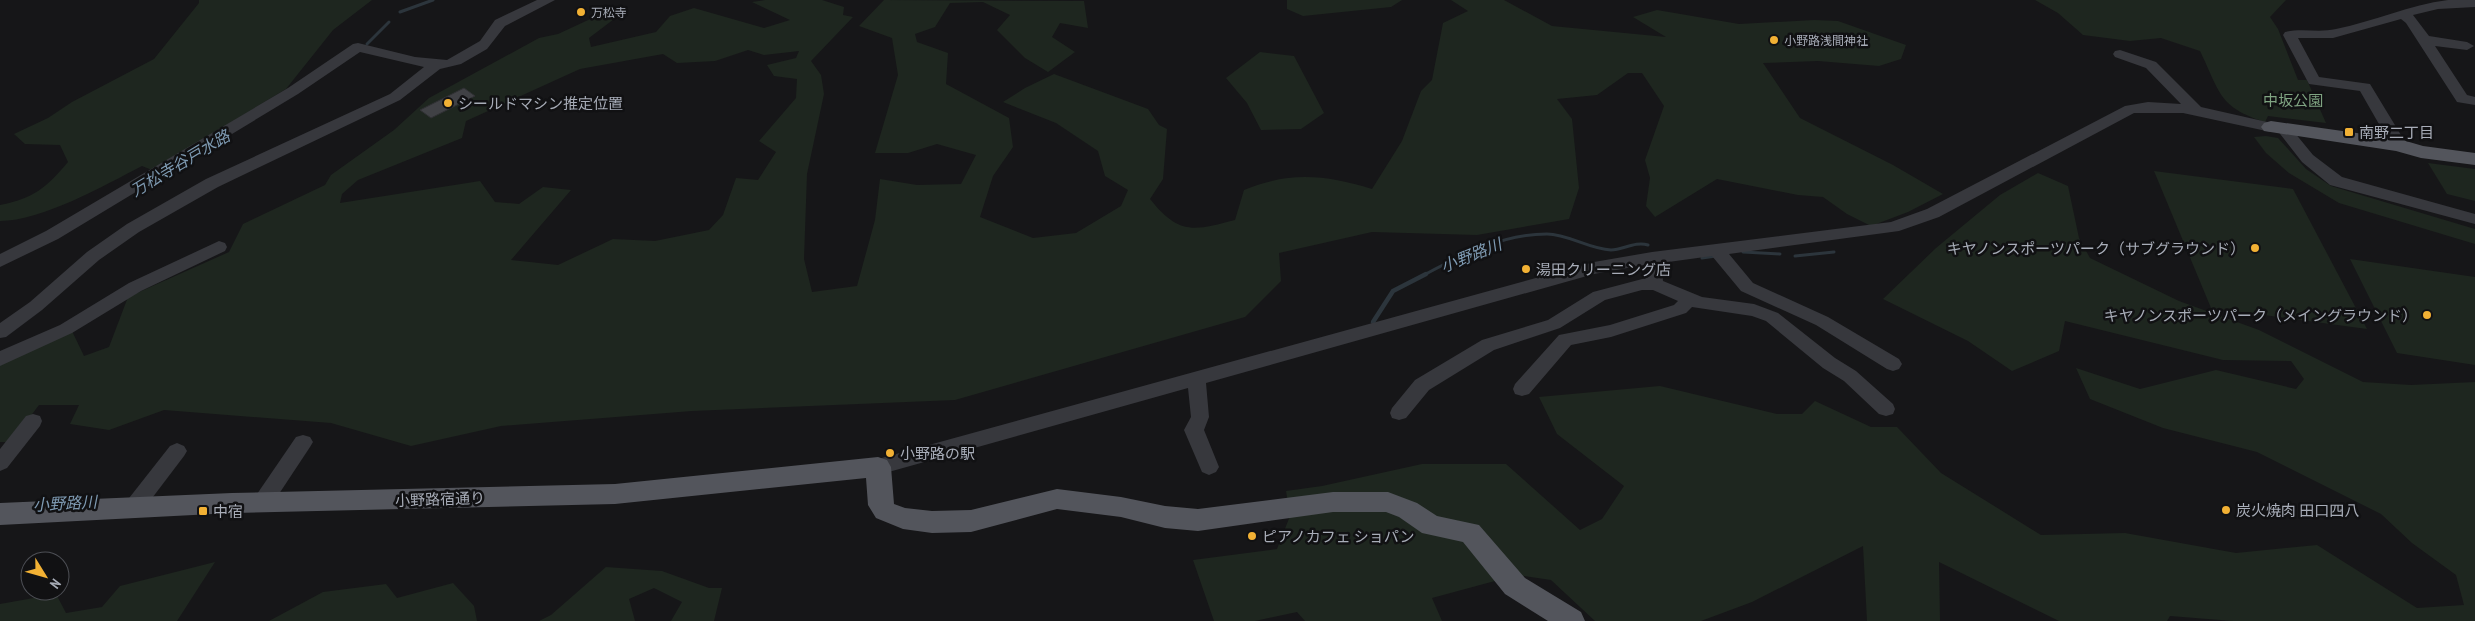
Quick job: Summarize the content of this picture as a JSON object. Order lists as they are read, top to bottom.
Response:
{
  "streets": {
    "main road": ["小野路宿通り"]
  },
  "water": ["万松寺谷戸水路", "小野路川"],
  "parks": ["中坂公園"],
  "places": {
    "other": [
      "万松寺",
      "小野路浅間神社",
      "シールドマシン推定位置",
      "キヤノンスポーツパーク（サブグラウンド）",
      "湯田クリーニング店",
      "キヤノンスポーツパーク（メイングラウンド）",
      "小野路の駅",
      "炭火焼肉 田口四八",
      "ピアノカフェ ショパン"
    ],
    "transit": ["南野二丁目", "中宿"]
  },
  "north": "bottom right"
}
